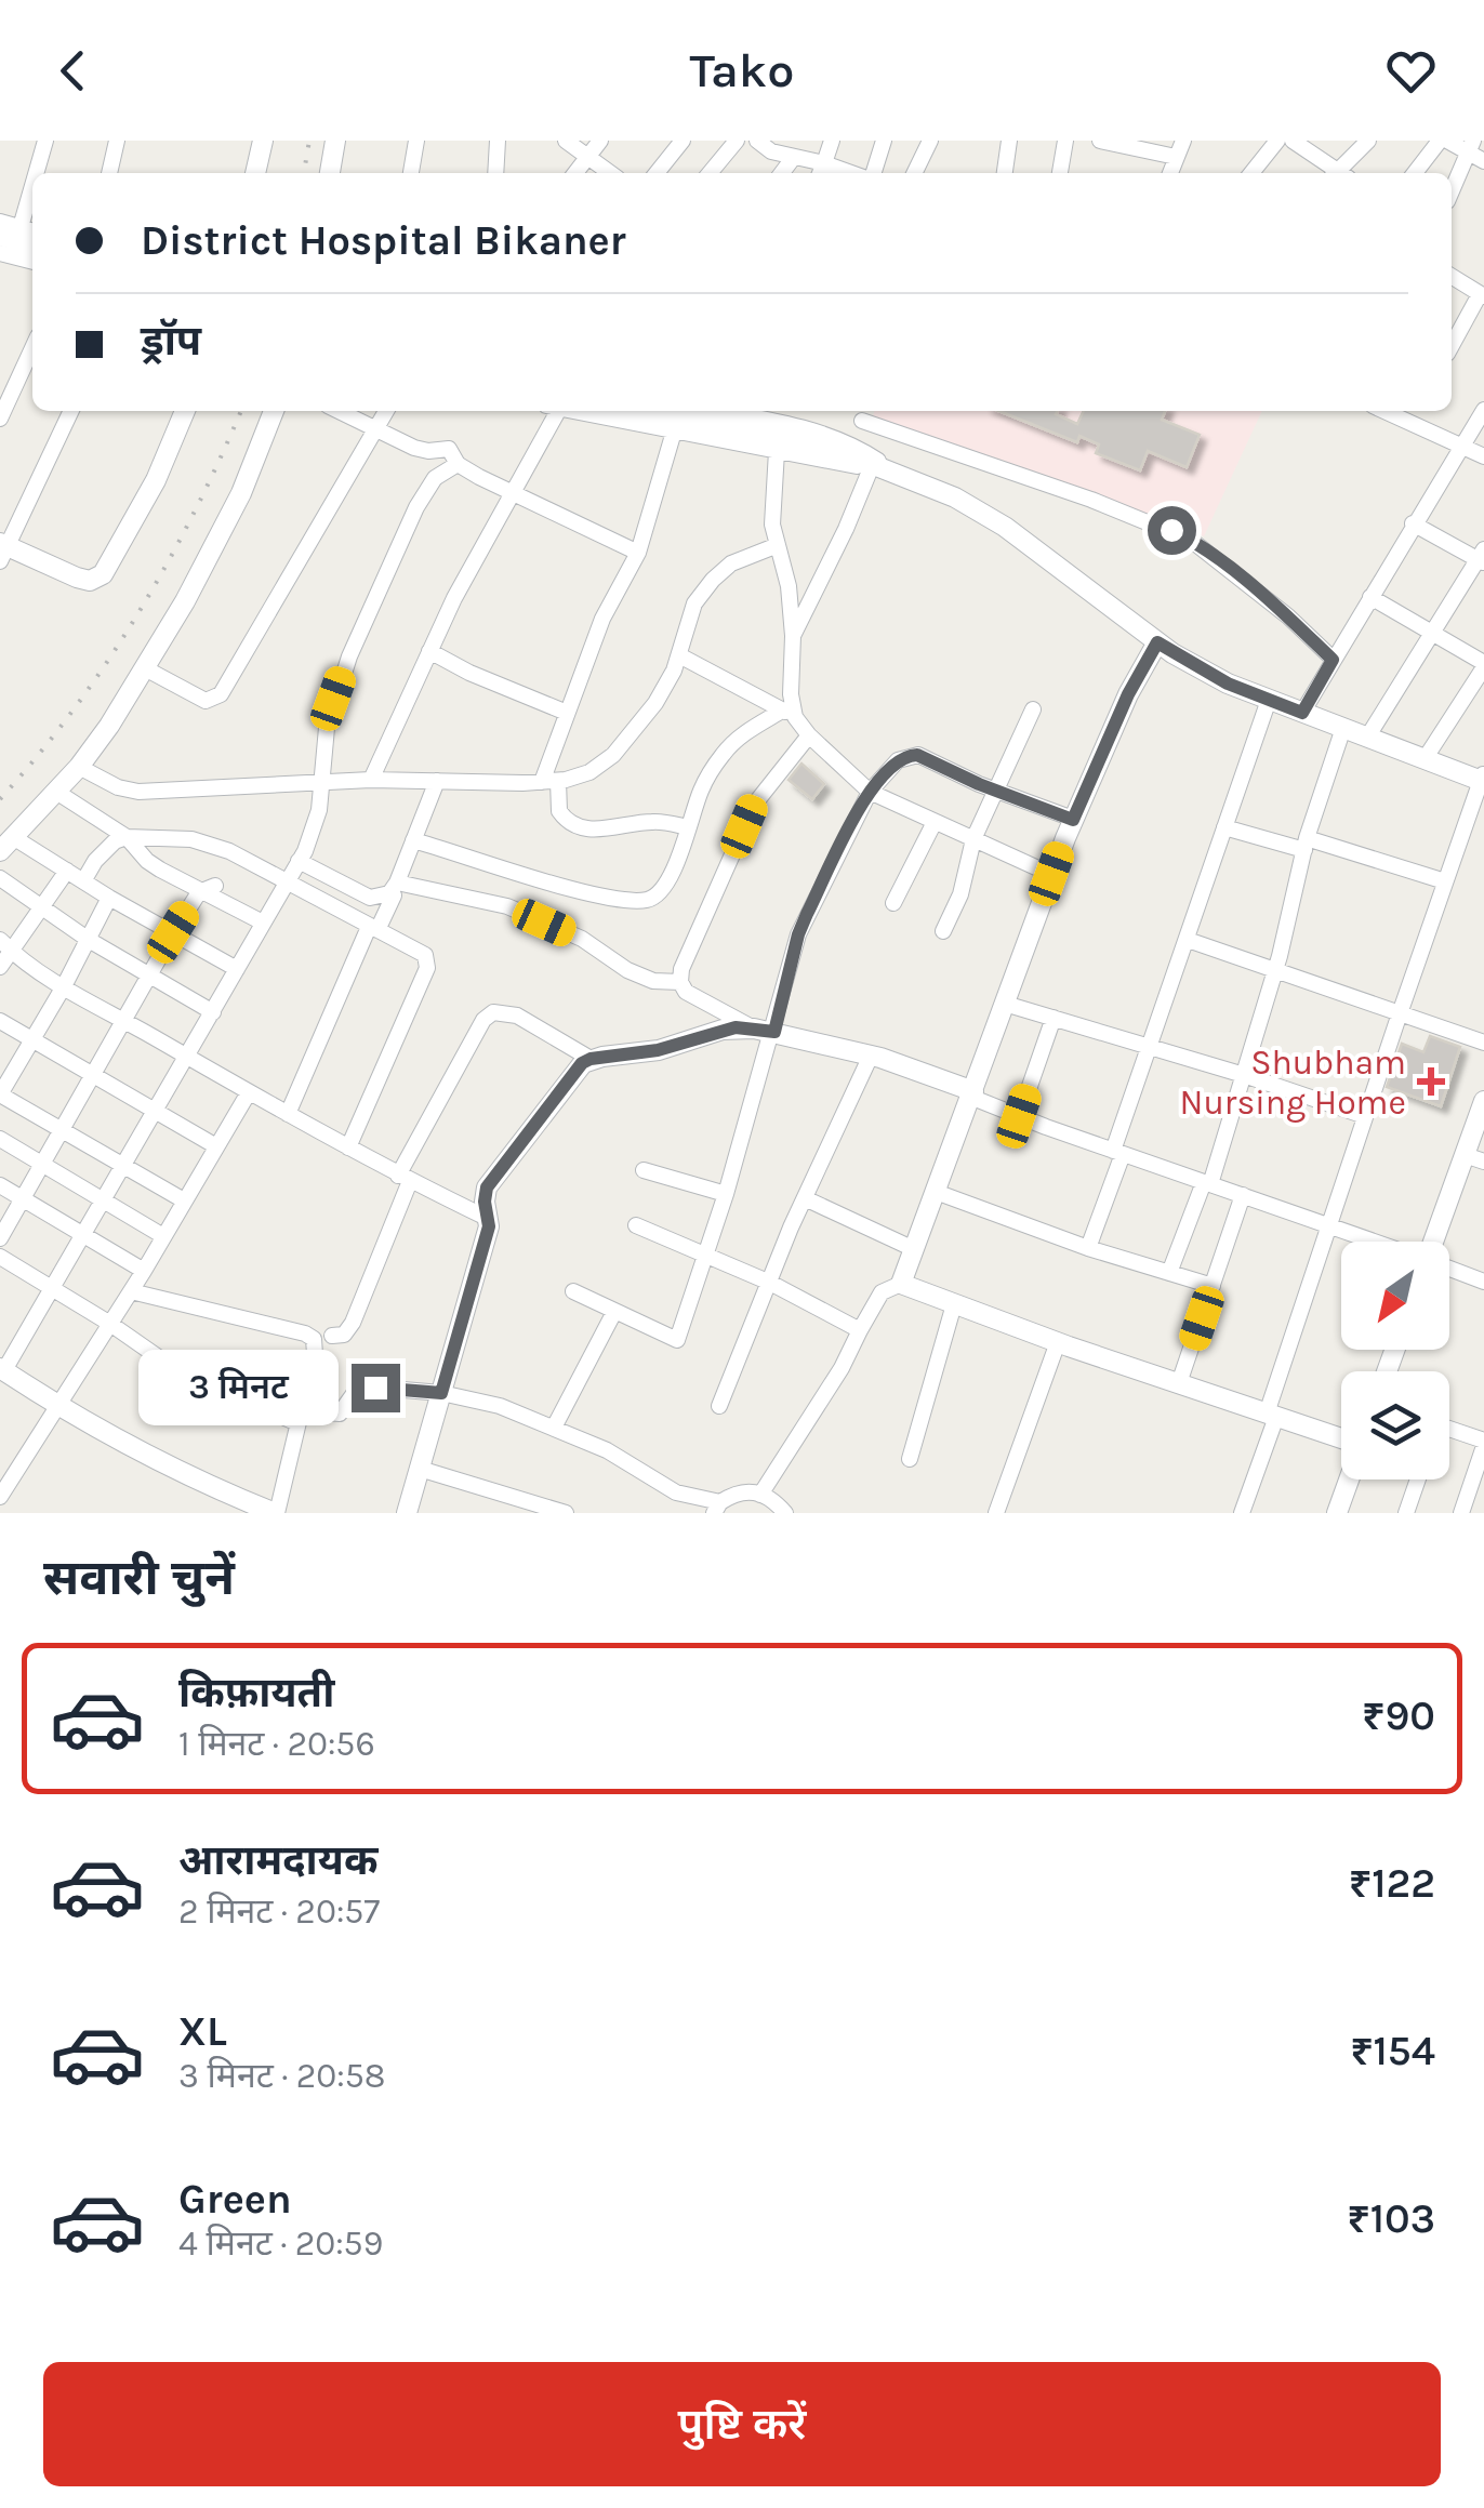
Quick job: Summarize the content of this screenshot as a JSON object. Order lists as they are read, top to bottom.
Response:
{
  "places": {
    "health": ["Shubham Nursing Home"]
  },
  "north": "bottom left",
  "page": {
    "header": "Tako",
    "banner": ["District Hospital Bikaner", "ड्रॉप"],
    "bubble": "3 मिनट",
    "heading": "सवारी चुनें",
    "list": [
      {
        "name": "किफ़ायती",
        "note": "1 मिनट · 20:56",
        "value": "₹90"
      },
      {
        "name": "आरामदायक",
        "note": "2 मिनट · 20:57",
        "value": "₹122"
      },
      {
        "name": "XL",
        "note": "3 मिनट · 20:58",
        "value": "₹154"
      },
      {
        "name": "Green",
        "note": "4 मिनट · 20:59",
        "value": "₹103"
      }
    ],
    "buttons": "पुष्टि करें"
  }
}
